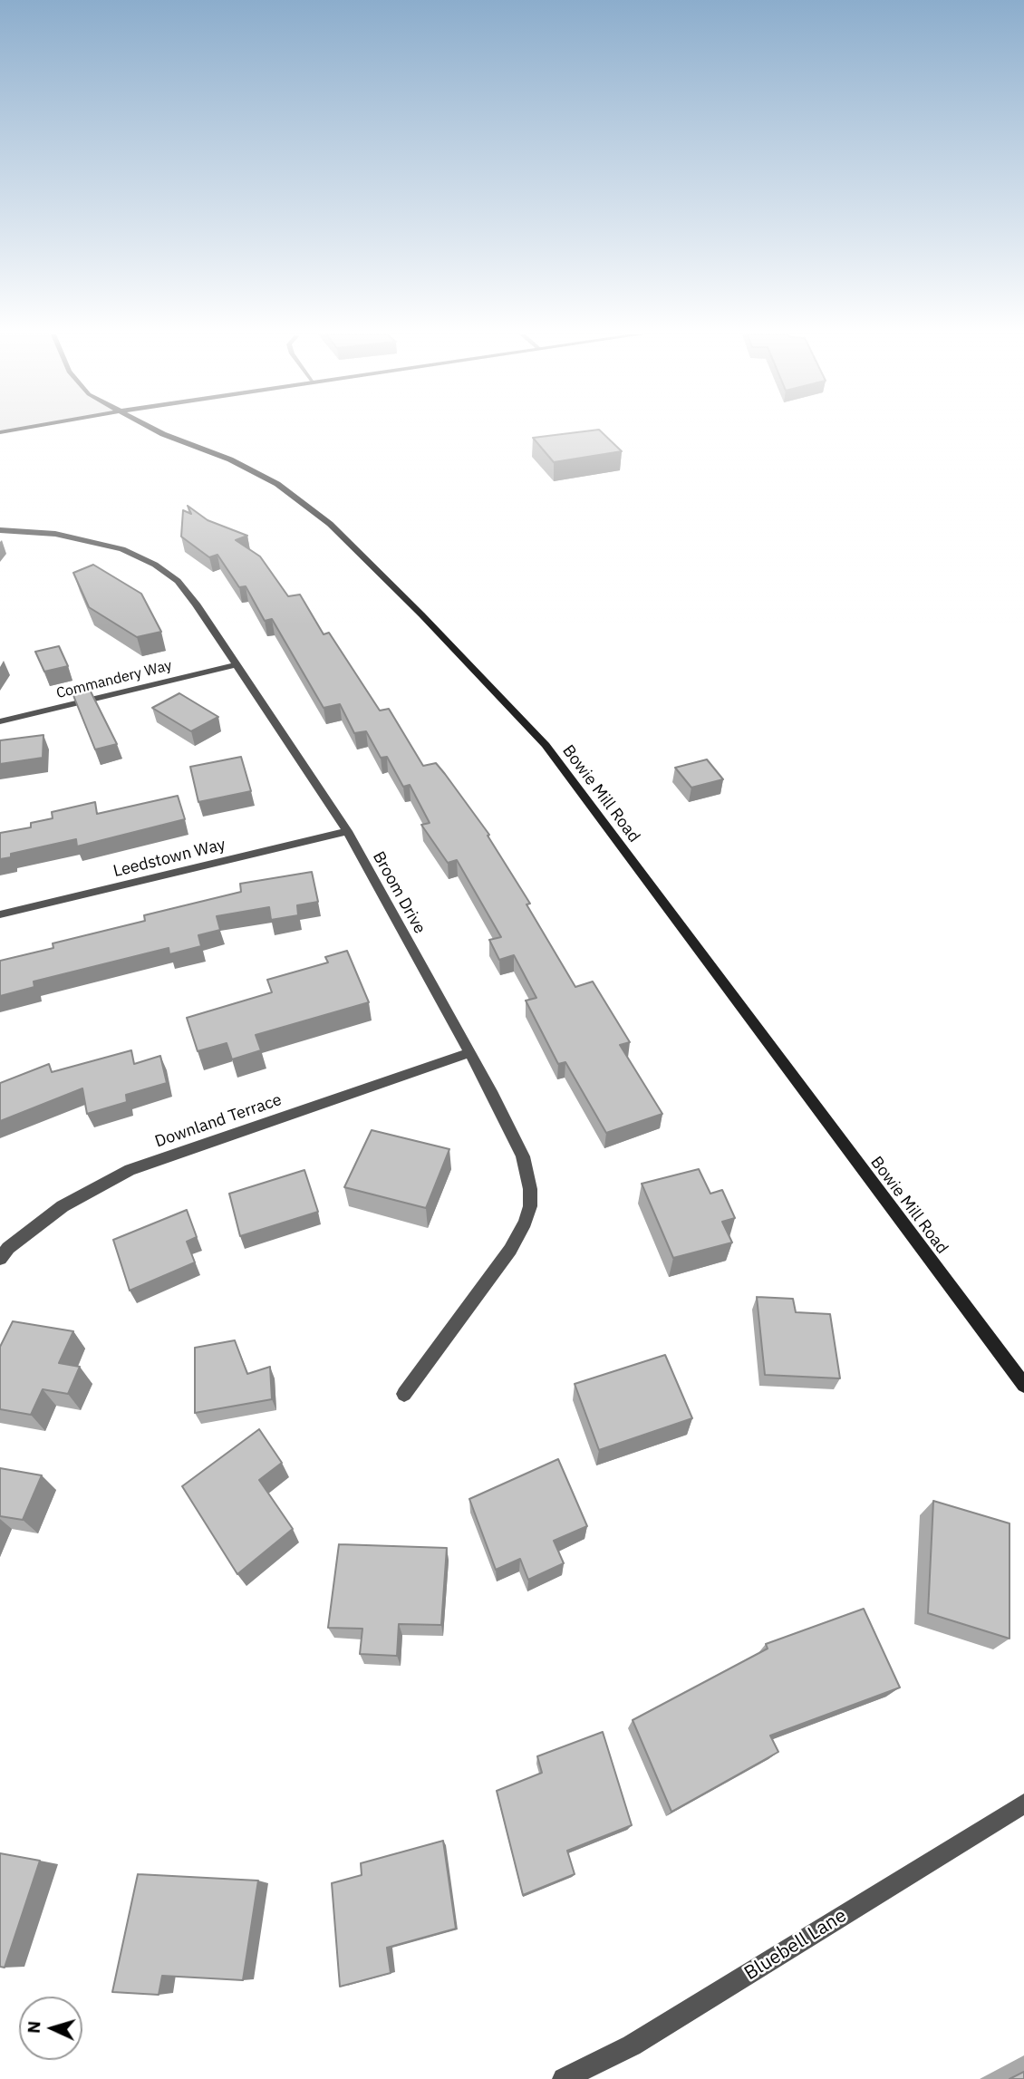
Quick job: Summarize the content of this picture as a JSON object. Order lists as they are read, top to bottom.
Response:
{
  "streets": {
    "street": [
      "Commandery Way",
      "Bowie Mill Road",
      "Leedstown Way",
      "Broom Drive",
      "Downland Terrace",
      "Bluebell Lane"
    ]
  },
  "crossings": [
    ["Commandery Way", "Broom Drive"],
    ["Leedstown Way", "Broom Drive"],
    ["Broom Drive", "Downland Terrace"]
  ],
  "north": "left"
}
